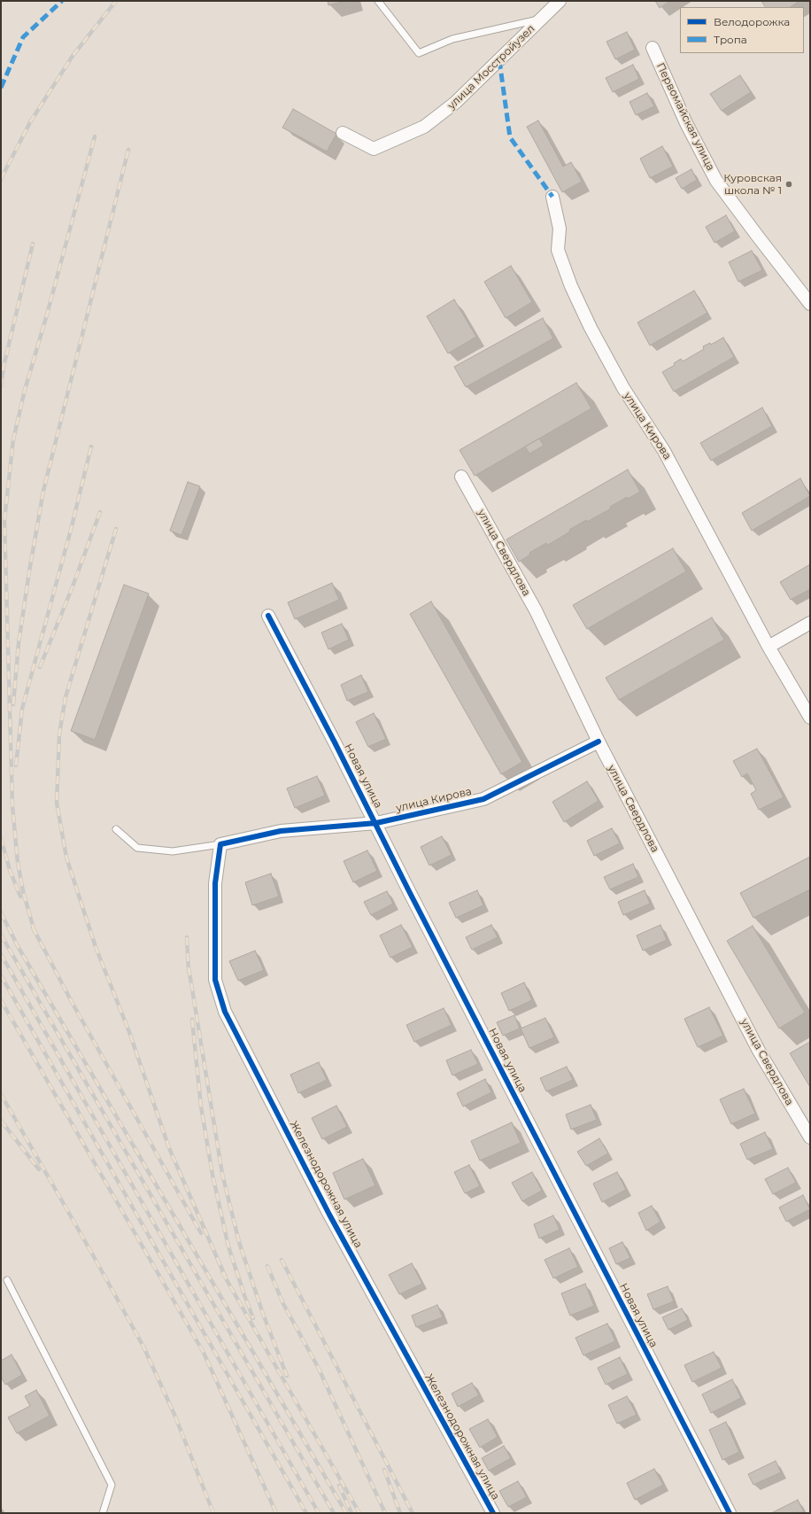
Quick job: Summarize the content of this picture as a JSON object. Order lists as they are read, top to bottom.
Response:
{
  "streets": {
    "street": [
      "улица Мосстройузел",
      "Первомайская улица",
      "улица Кирова",
      "улица Свердлова",
      "Новая улица",
      "Железнодорожная улица"
    ]
  },
  "crossings": [
    ["улица Кирова", "улица Свердлова"],
    ["улица Кирова", "Новая улица"],
    ["улица Кирова", "Железнодорожная улица"]
  ],
  "places": ["Куровская школа № 1"],
  "legend": ["Велодорожка", "Тропа"]
}
